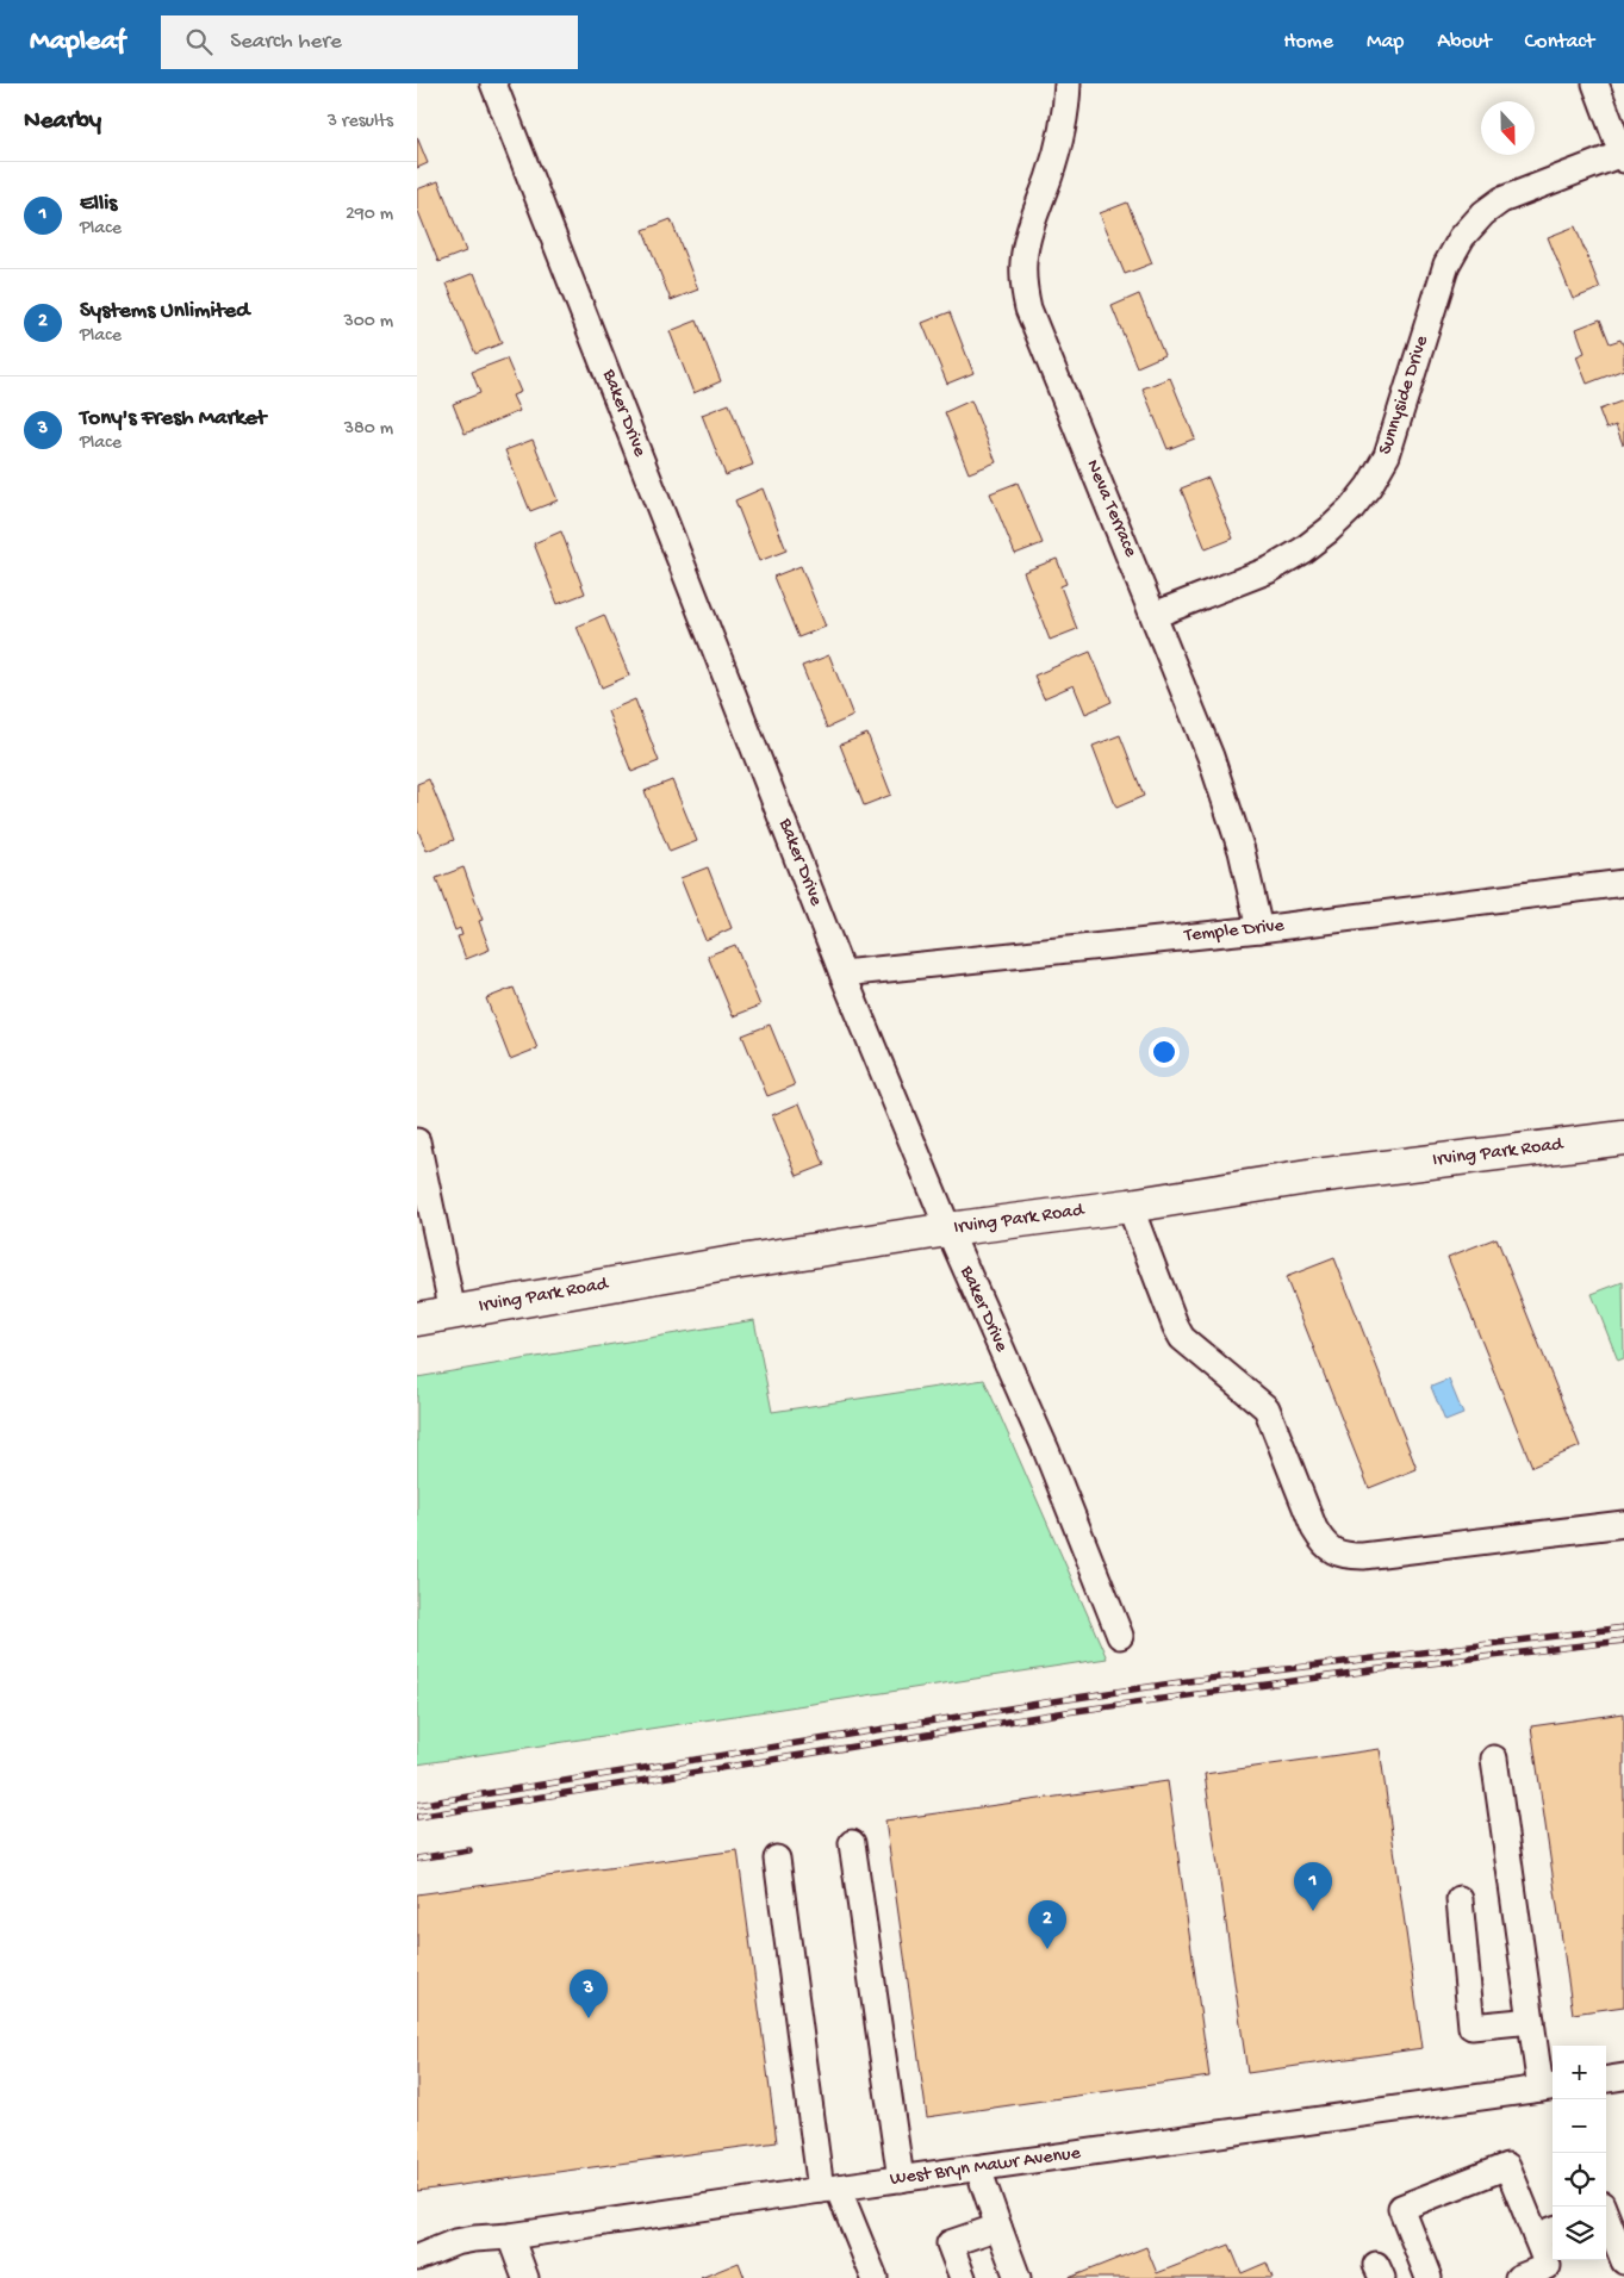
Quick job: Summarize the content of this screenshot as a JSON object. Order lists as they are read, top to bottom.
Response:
{
  "streets": {
    "main road": ["Irving Park Road"],
    "street": [
      "Sunnyside Drive",
      "Baker Drive",
      "Neva Terrace",
      "Temple Drive",
      "West Bryn Mawr Avenue"
    ]
  },
  "crossings": [
    ["Sunnyside Drive", "Neva Terrace"],
    ["Baker Drive", "Temple Drive"],
    ["Baker Drive", "Irving Park Road"],
    ["Neva Terrace", "Temple Drive"]
  ],
  "north": "bottom",
  "page": {
    "header": "Mapleaf",
    "search": "Search here",
    "nav": [
      "Home",
      "Map",
      "About",
      "Contact"
    ],
    "heading": ["Nearby", "3 results"],
    "list": [
      {
        "mark": "1",
        "name": "Ellis",
        "note": "Place",
        "value": "290 m"
      },
      {
        "mark": "2",
        "name": "Systems Unlimited",
        "note": "Place",
        "value": "300 m"
      },
      {
        "mark": "3",
        "name": "Tony's Fresh Market",
        "note": "Place",
        "value": "380 m"
      }
    ],
    "pins": ["1", "2", "3"],
    "map_buttons": ["+", "−"]
  }
}
